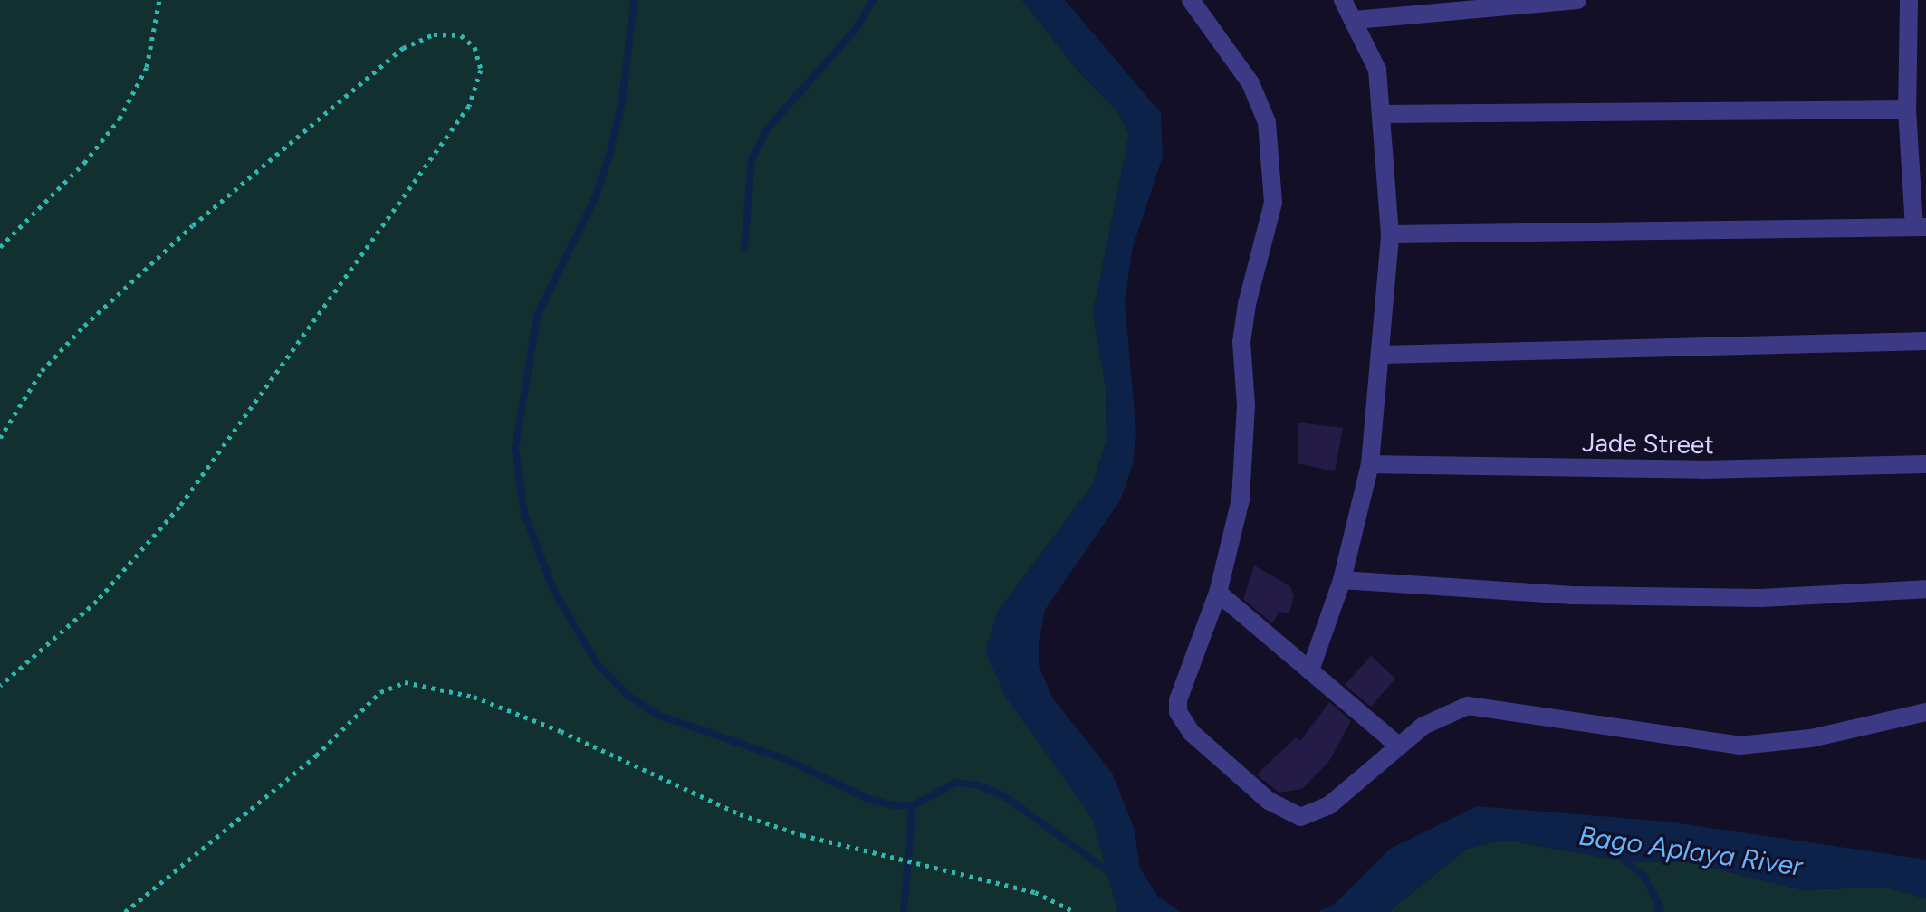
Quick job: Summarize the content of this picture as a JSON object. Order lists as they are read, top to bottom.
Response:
{
  "streets": {
    "street": ["Jade Street"]
  },
  "water": ["Bago Aplaya River"]
}
